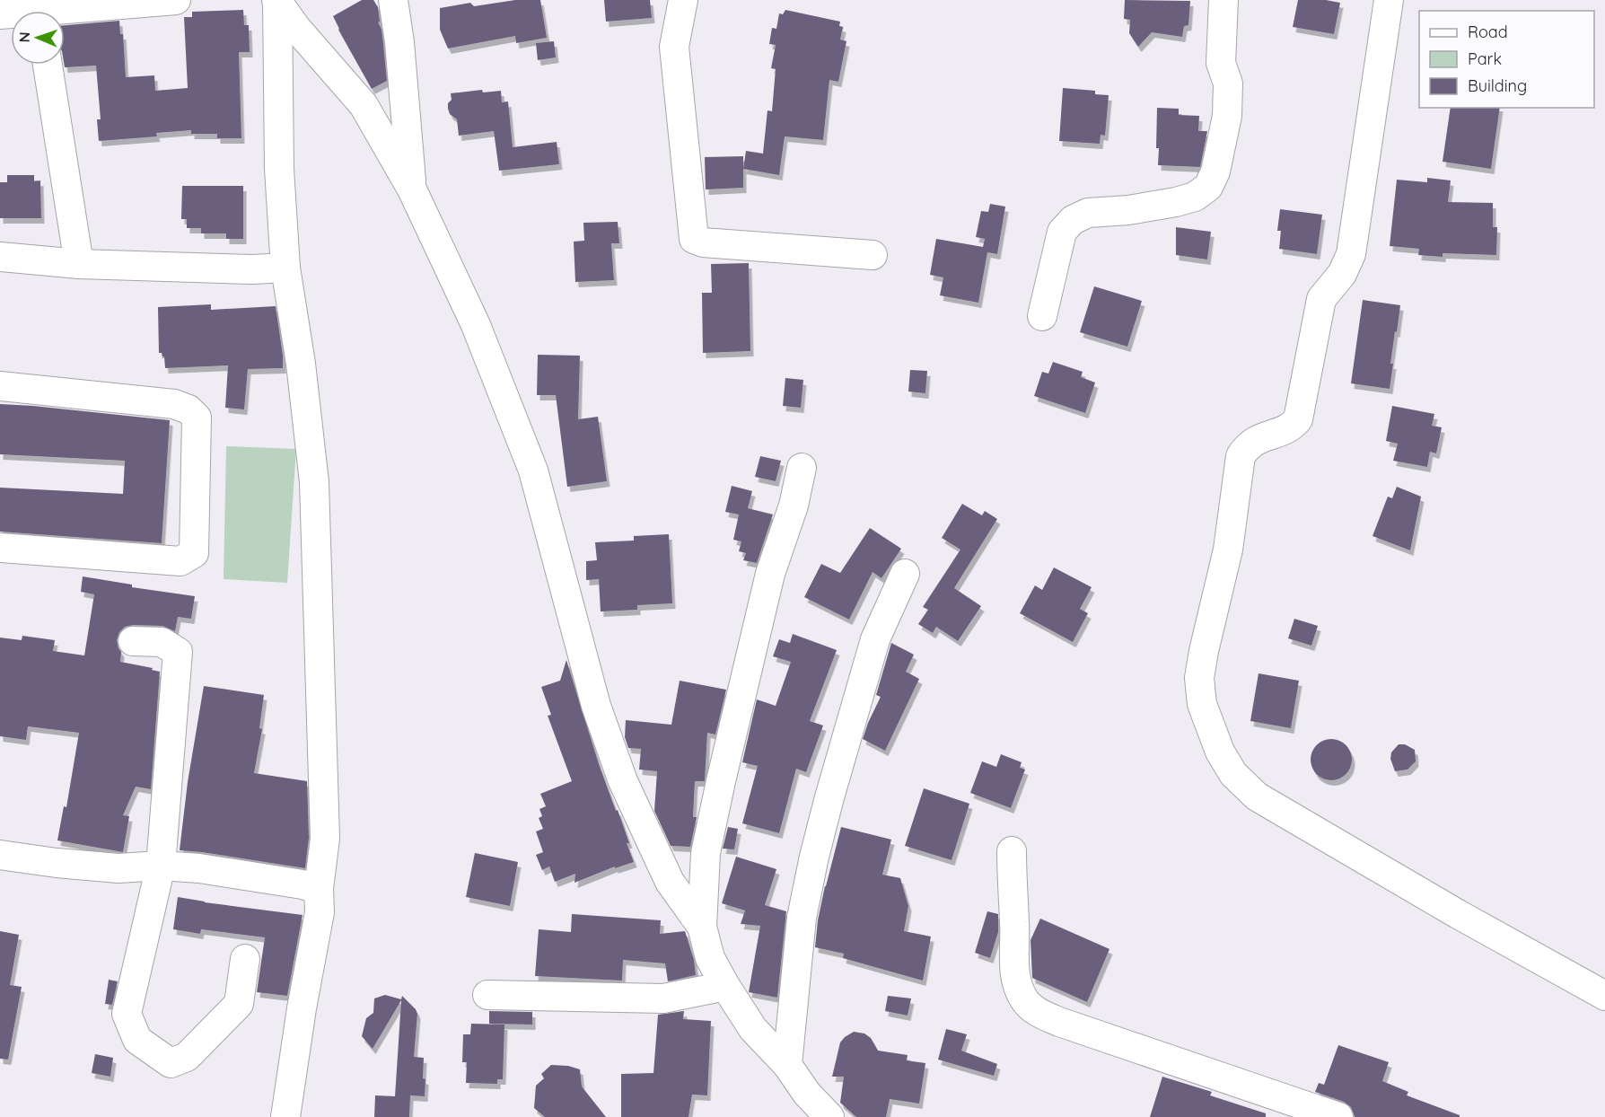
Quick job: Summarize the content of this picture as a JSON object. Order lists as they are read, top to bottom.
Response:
{
  "legend": ["Road", "Park", "Building"],
  "north": "left"
}
